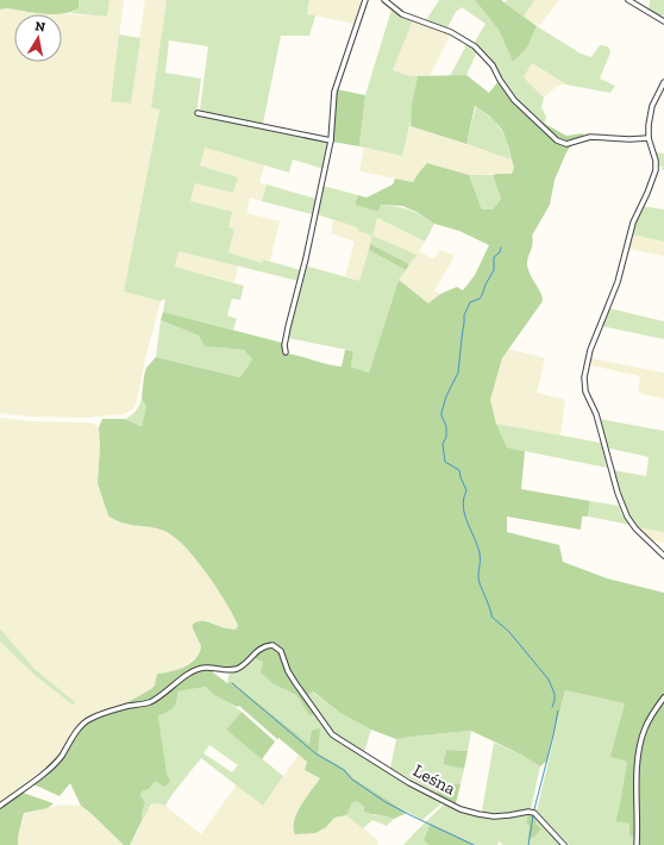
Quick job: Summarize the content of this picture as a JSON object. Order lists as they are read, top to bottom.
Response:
{
  "streets": {
    "street": ["Leśna"]
  },
  "north": "top"
}
